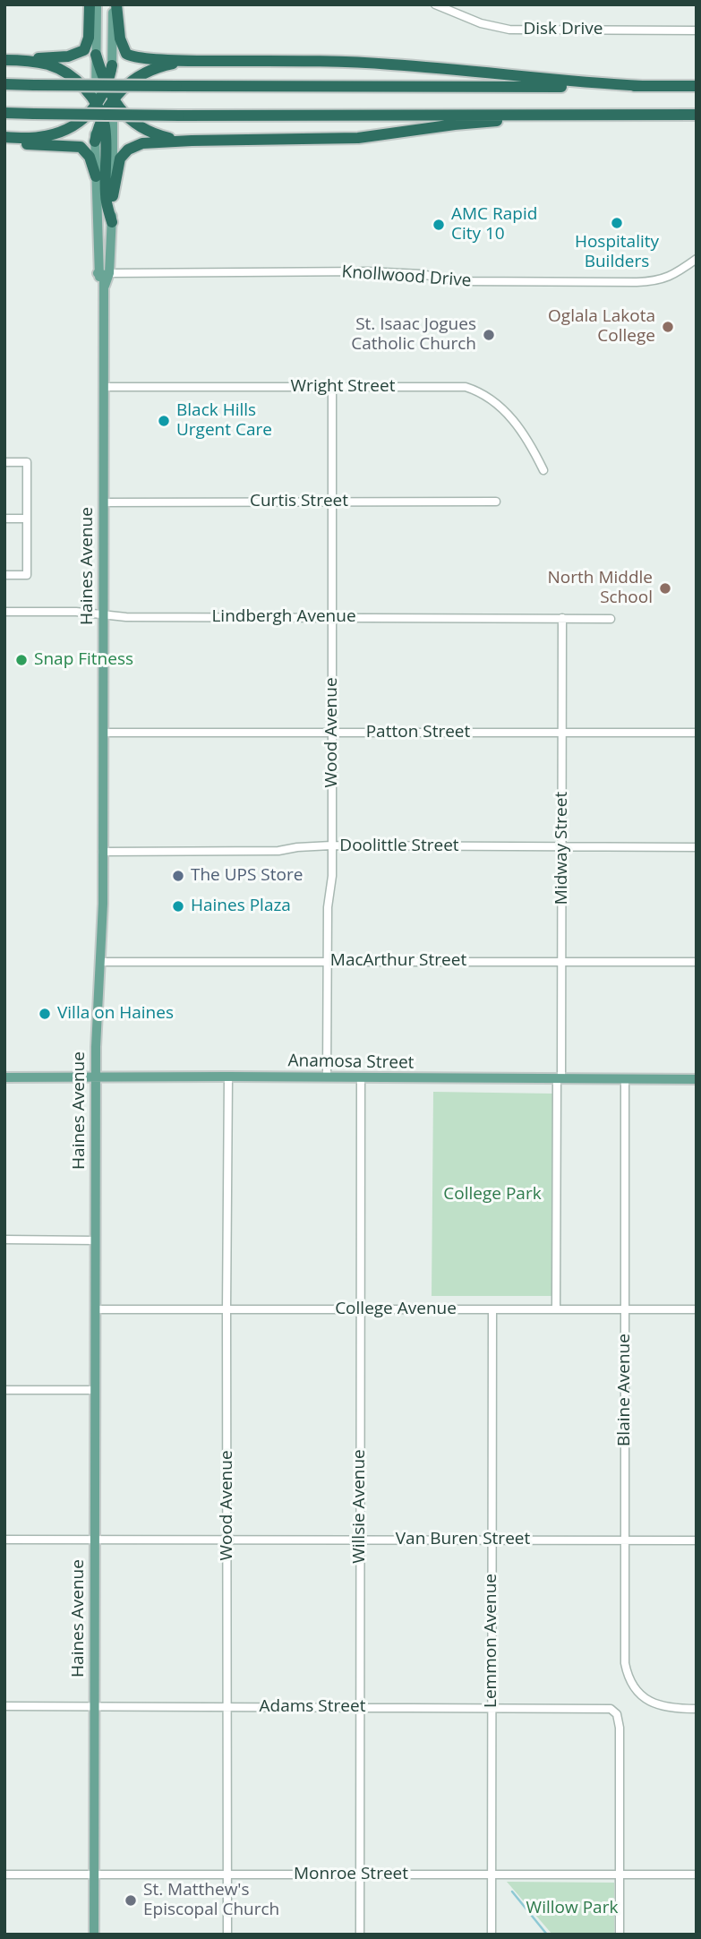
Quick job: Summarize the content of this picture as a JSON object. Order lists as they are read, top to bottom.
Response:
{
  "streets": {
    "main road": ["Haines Avenue", "Anamosa Street"],
    "street": [
      "Disk Drive",
      "Knollwood Drive",
      "Wright Street",
      "Curtis Street",
      "Lindbergh Avenue",
      "Wood Avenue",
      "Patton Street",
      "Doolittle Street",
      "Midway Street",
      "MacArthur Street",
      "College Avenue",
      "Blaine Avenue",
      "Willsie Avenue",
      "Van Buren Street",
      "Lemmon Avenue",
      "Adams Street",
      "Monroe Street"
    ]
  },
  "crossings": [
    ["Knollwood Drive", "Haines Avenue"],
    ["Wright Street", "Haines Avenue"],
    ["Wright Street", "Wood Avenue"],
    ["Curtis Street", "Haines Avenue"],
    ["Curtis Street", "Wood Avenue"],
    ["Haines Avenue", "Lindbergh Avenue"],
    ["Haines Avenue", "Patton Street"],
    ["Haines Avenue", "Doolittle Street"],
    ["Haines Avenue", "MacArthur Street"],
    ["Haines Avenue", "Anamosa Street"],
    ["Haines Avenue", "College Avenue"],
    ["Haines Avenue", "Van Buren Street"],
    ["Haines Avenue", "Adams Street"],
    ["Haines Avenue", "Monroe Street"],
    ["Lindbergh Avenue", "Wood Avenue"],
    ["Lindbergh Avenue", "Midway Street"],
    ["Wood Avenue", "Patton Street"],
    ["Wood Avenue", "Doolittle Street"],
    ["Wood Avenue", "MacArthur Street"],
    ["Wood Avenue", "Anamosa Street"],
    ["Wood Avenue", "College Avenue"],
    ["Wood Avenue", "Van Buren Street"],
    ["Wood Avenue", "Adams Street"],
    ["Wood Avenue", "Monroe Street"],
    ["Patton Street", "Midway Street"],
    ["Doolittle Street", "Midway Street"],
    ["Midway Street", "MacArthur Street"],
    ["Midway Street", "Anamosa Street"],
    ["Midway Street", "College Avenue"],
    ["Anamosa Street", "Blaine Avenue"],
    ["Anamosa Street", "Willsie Avenue"],
    ["College Avenue", "Blaine Avenue"],
    ["College Avenue", "Willsie Avenue"],
    ["College Avenue", "Lemmon Avenue"],
    ["Blaine Avenue", "Van Buren Street"],
    ["Willsie Avenue", "Van Buren Street"],
    ["Willsie Avenue", "Adams Street"],
    ["Willsie Avenue", "Monroe Street"],
    ["Van Buren Street", "Lemmon Avenue"],
    ["Lemmon Avenue", "Adams Street"],
    ["Lemmon Avenue", "Monroe Street"],
    ["Adams Street", "Monroe Street"]
  ],
  "parks": ["College Park", "Willow Park"],
  "places": [
    "Hospitality Builders",
    "AMC Rapid City 10",
    "Oglala Lakota College",
    "St. Isaac Jogues Catholic Church",
    "Black Hills Urgent Care",
    "North Middle School",
    "Snap Fitness",
    "The UPS Store",
    "Haines Plaza",
    "Villa on Haines",
    "St. Matthew's Episcopal Church"
  ]
}
